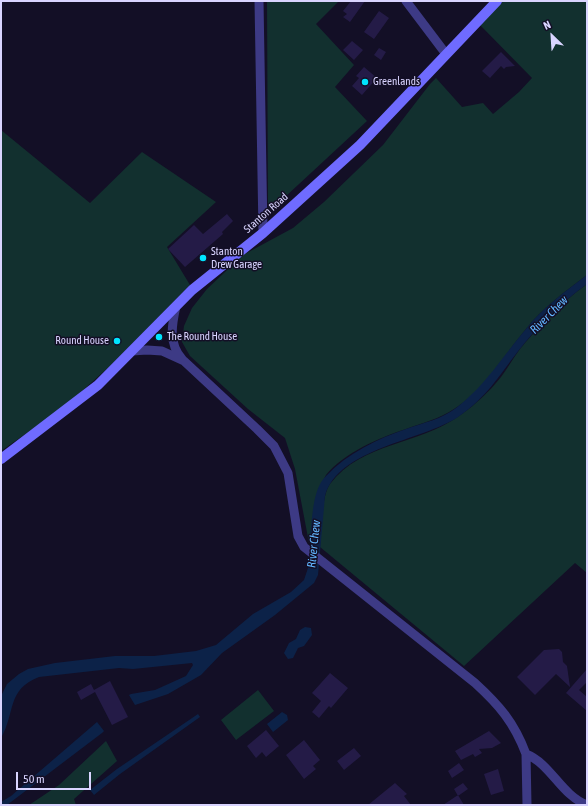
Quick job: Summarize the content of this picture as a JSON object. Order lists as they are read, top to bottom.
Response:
{
  "streets": {
    "main road": ["Stanton Road"]
  },
  "water": ["River Chew"],
  "places": [
    "Greenlands",
    "Stanton Drew Garage",
    "The Round House",
    "Round House"
  ],
  "scale_bar": "50 m",
  "north": "top left"
}
